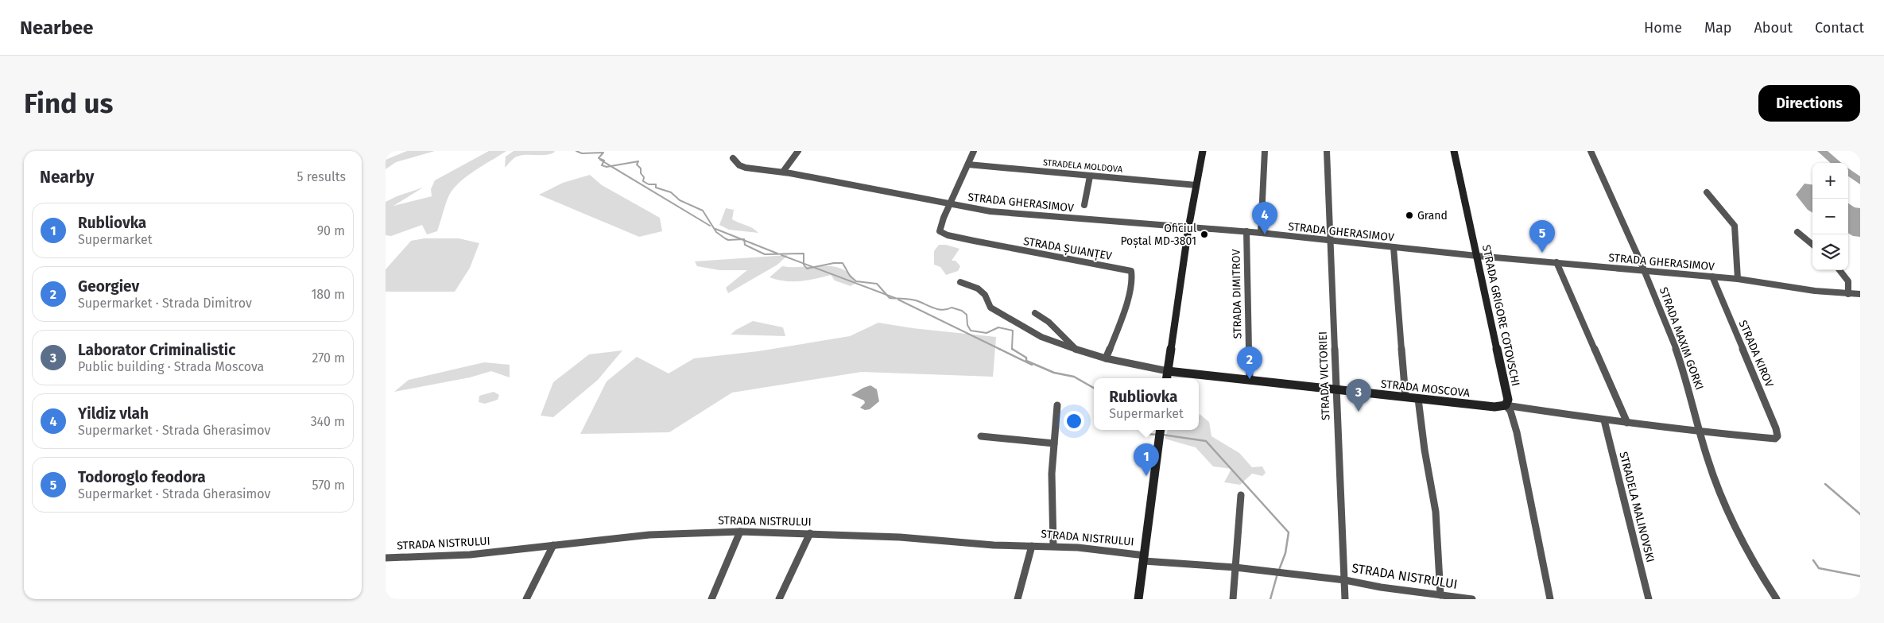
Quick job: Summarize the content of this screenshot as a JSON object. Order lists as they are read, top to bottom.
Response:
{
  "streets": {
    "street": [
      "STRADELA MOLDOVA",
      "STRADA GHERASIMOV",
      "STRADA ȘUIANȚEV",
      "STRADA DIMITROV",
      "STRADA GRIGORE COTOVSCHI",
      "STRADA MAXIM GORKI",
      "STRADA KIROV",
      "STRADA VICTORIEI",
      "STRADA MOSCOVA",
      "STRADELA MALINOVSKI",
      "STRADA NISTRULUI"
    ]
  },
  "crossings": [
    ["STRADA GHERASIMOV", "STRADA ȘUIANȚEV"],
    ["STRADA GHERASIMOV", "STRADA DIMITROV"],
    ["STRADA GHERASIMOV", "STRADA GRIGORE COTOVSCHI"],
    ["STRADA GHERASIMOV", "STRADA MAXIM GORKI"],
    ["STRADA GHERASIMOV", "STRADA KIROV"],
    ["STRADA GHERASIMOV", "STRADA VICTORIEI"],
    ["STRADA ȘUIANȚEV", "STRADA MOSCOVA"],
    ["STRADA DIMITROV", "STRADA MOSCOVA"],
    ["STRADA GRIGORE COTOVSCHI", "STRADA MOSCOVA"],
    ["STRADA MAXIM GORKI", "STRADA MOSCOVA"],
    ["STRADA KIROV", "STRADA MOSCOVA"],
    ["STRADA VICTORIEI", "STRADA MOSCOVA"],
    ["STRADA VICTORIEI", "STRADA NISTRULUI"],
    ["STRADA MOSCOVA", "STRADELA MALINOVSKI"]
  ],
  "places": ["Grand", "Oficiul Poștal MD-3801"],
  "page": {
    "header": "Nearbee",
    "nav": [
      "Home",
      "Map",
      "About",
      "Contact"
    ],
    "buttons": "Directions",
    "title": "Find us",
    "heading": ["Nearby", "5 results"],
    "map_buttons": ["+", "−"],
    "pins": [
      "4",
      "5",
      "2",
      "3",
      "1"
    ],
    "list": [
      {
        "mark": "1",
        "name": "Rubliovka",
        "note": "Supermarket",
        "value": "90 m"
      },
      {
        "mark": "2",
        "name": "Georgiev",
        "note": "Supermarket · Strada Dimitrov",
        "value": "180 m"
      },
      {
        "mark": "3",
        "name": "Laborator Criminalistic",
        "note": "Public building · Strada Moscova",
        "value": "270 m"
      },
      {
        "mark": "4",
        "name": "Yildiz vlah",
        "note": "Supermarket · Strada Gherasimov",
        "value": "340 m"
      },
      {
        "mark": "5",
        "name": "Todoroglo feodora",
        "note": "Supermarket · Strada Gherasimov",
        "value": "570 m"
      }
    ],
    "popup": ["Rubliovka", "Supermarket"]
  }
}
